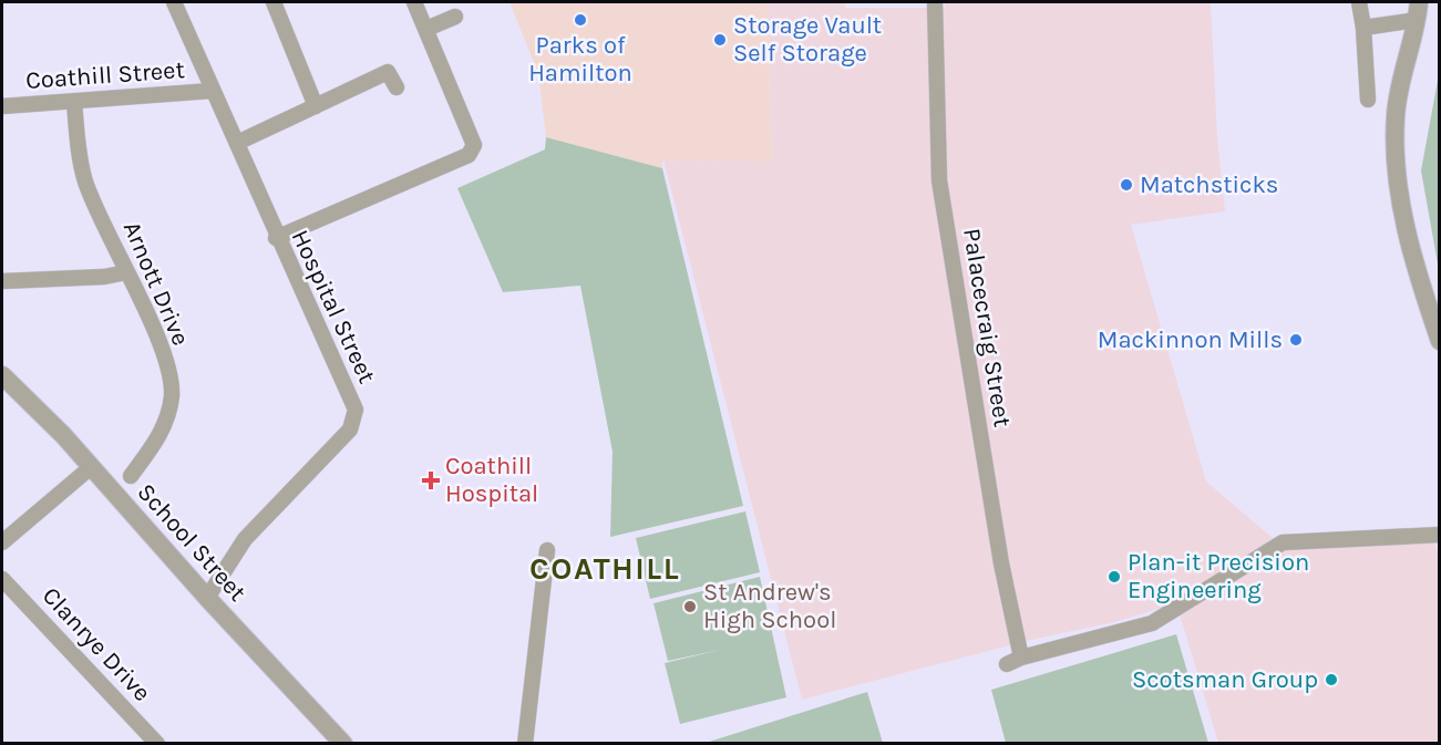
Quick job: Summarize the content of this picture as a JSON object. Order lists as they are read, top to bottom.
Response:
{
  "streets": {
    "street": [
      "Coathill Street",
      "Arnott Drive",
      "Hospital Street",
      "Palacecraig Street",
      "School Street",
      "Clanrye Drive"
    ]
  },
  "crossings": [
    ["Coathill Street", "Arnott Drive"],
    ["Coathill Street", "Hospital Street"],
    ["Hospital Street", "School Street"]
  ],
  "districts": ["COATHILL"],
  "places": {
    "other": [
      "Parks of Hamilton",
      "Storage Vault Self Storage",
      "Matchsticks",
      "Mackinnon Mills",
      "Plan-it Precision Engineering",
      "St Andrew's High School",
      "Scotsman Group"
    ],
    "health": ["Coathill Hospital"]
  }
}
